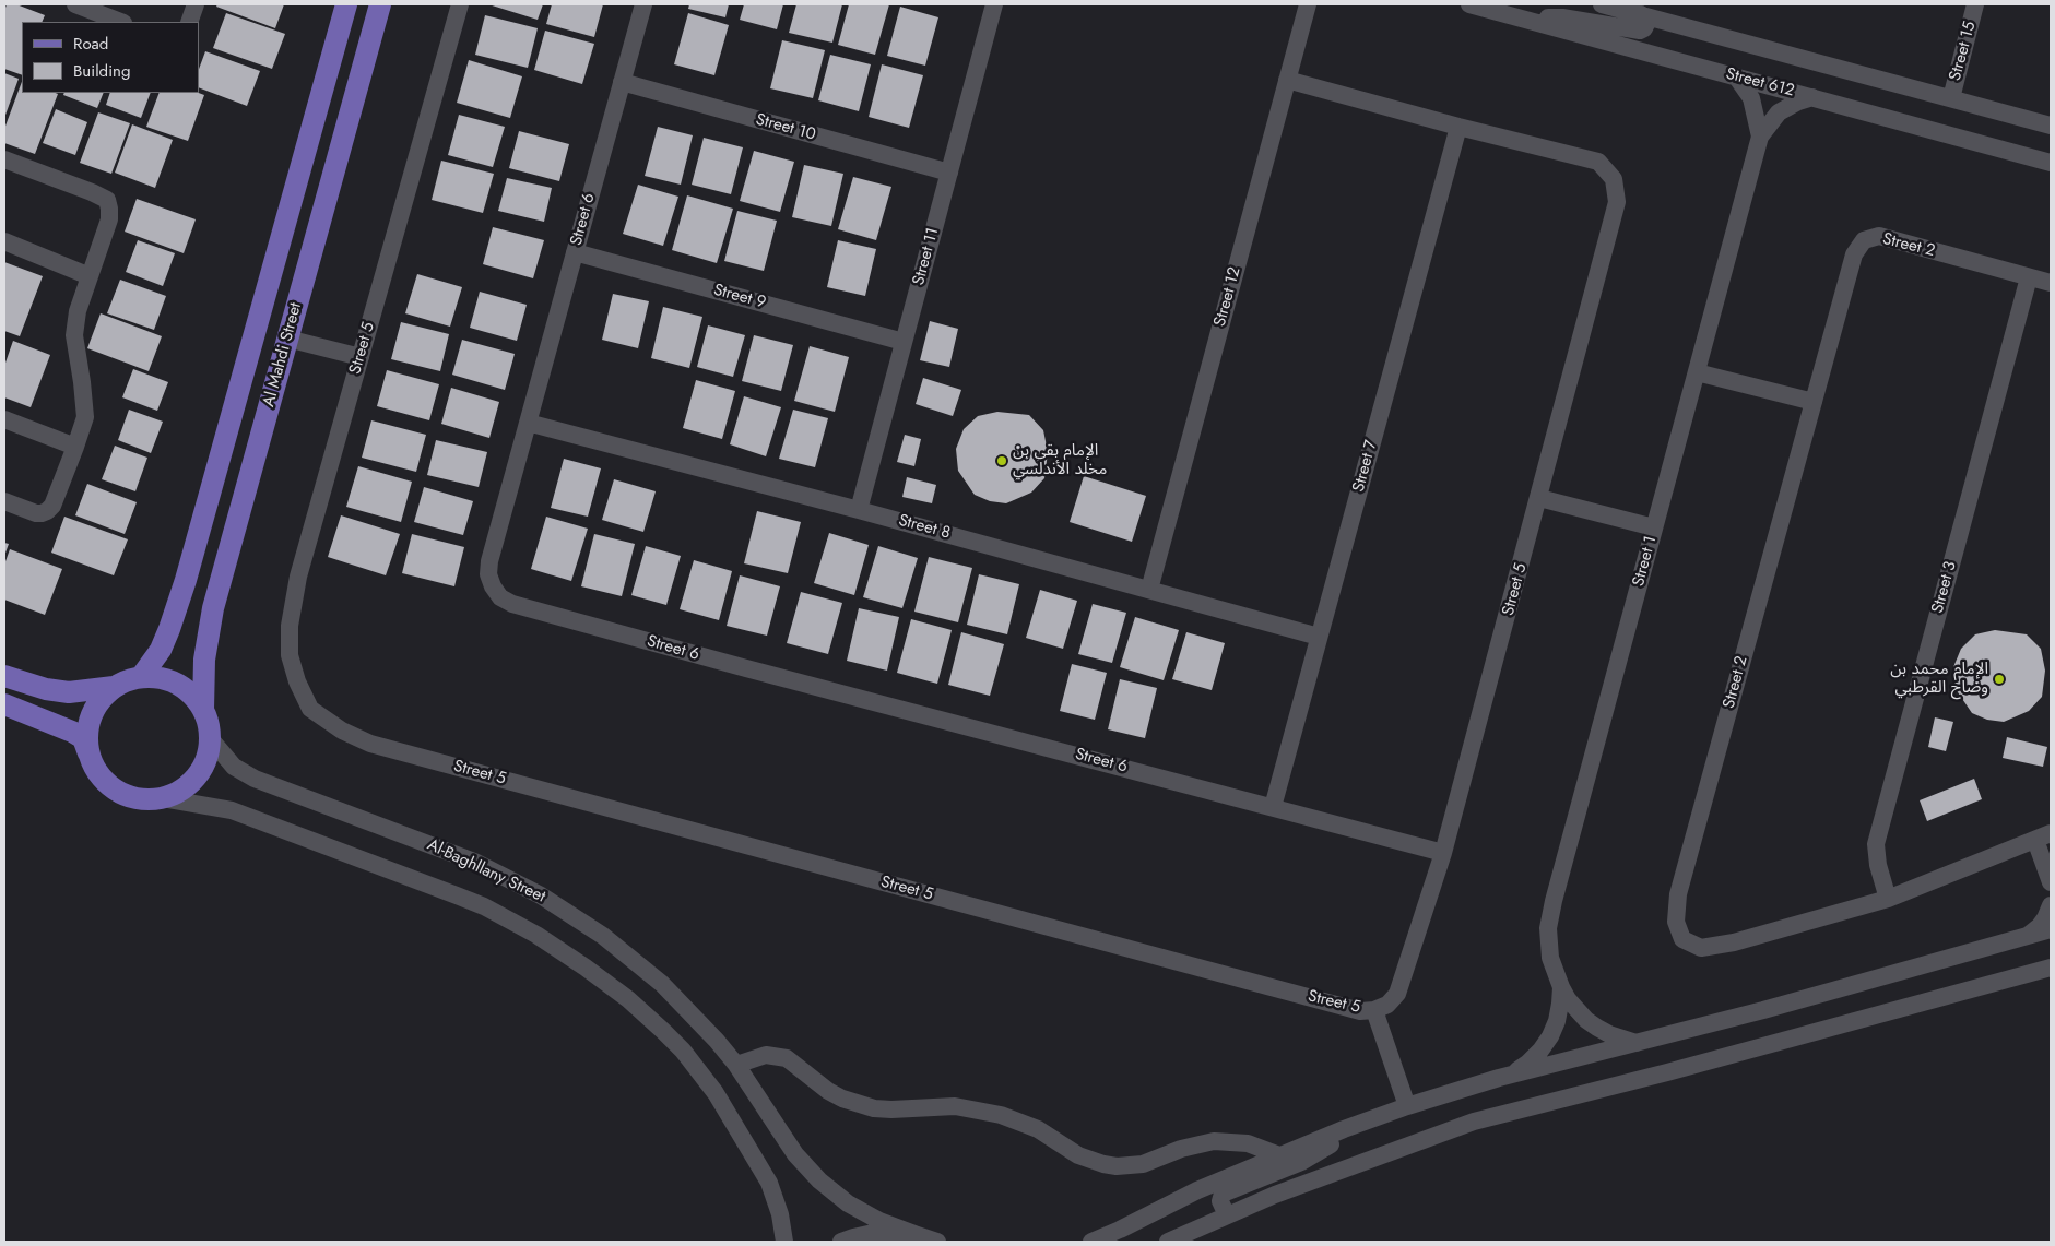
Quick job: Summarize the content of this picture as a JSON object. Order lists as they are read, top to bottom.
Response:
{
  "streets": {
    "main road": ["Al Mahdi Street"],
    "street": [
      "Street 15",
      "Street 612",
      "Street 10",
      "Street 6",
      "Street 2",
      "Street 11",
      "Street 9",
      "Street 12",
      "Street 5",
      "Street 7",
      "Street 8",
      "Street 1",
      "Street 3",
      "Al-Baghllany Street"
    ]
  },
  "crossings": [
    ["Street 612", "Street 1"],
    ["Street 10", "Street 6"],
    ["Street 10", "Street 11"],
    ["Street 6", "Street 9"],
    ["Street 6", "Street 5"],
    ["Street 6", "Street 7"],
    ["Street 6", "Street 8"],
    ["Street 2", "Street 3"],
    ["Street 11", "Street 9"],
    ["Street 11", "Street 8"],
    ["Street 12", "Street 8"],
    ["Street 5", "Street 7"],
    ["Al Mahdi Street", "Al-Baghllany Street"],
    ["Street 7", "Street 8"]
  ],
  "places": ["الإمام بقي بن مخلد الأندلسي", "الإمام محمد بن وضاح القرطبي"],
  "legend": ["Road", "Building"]
}
